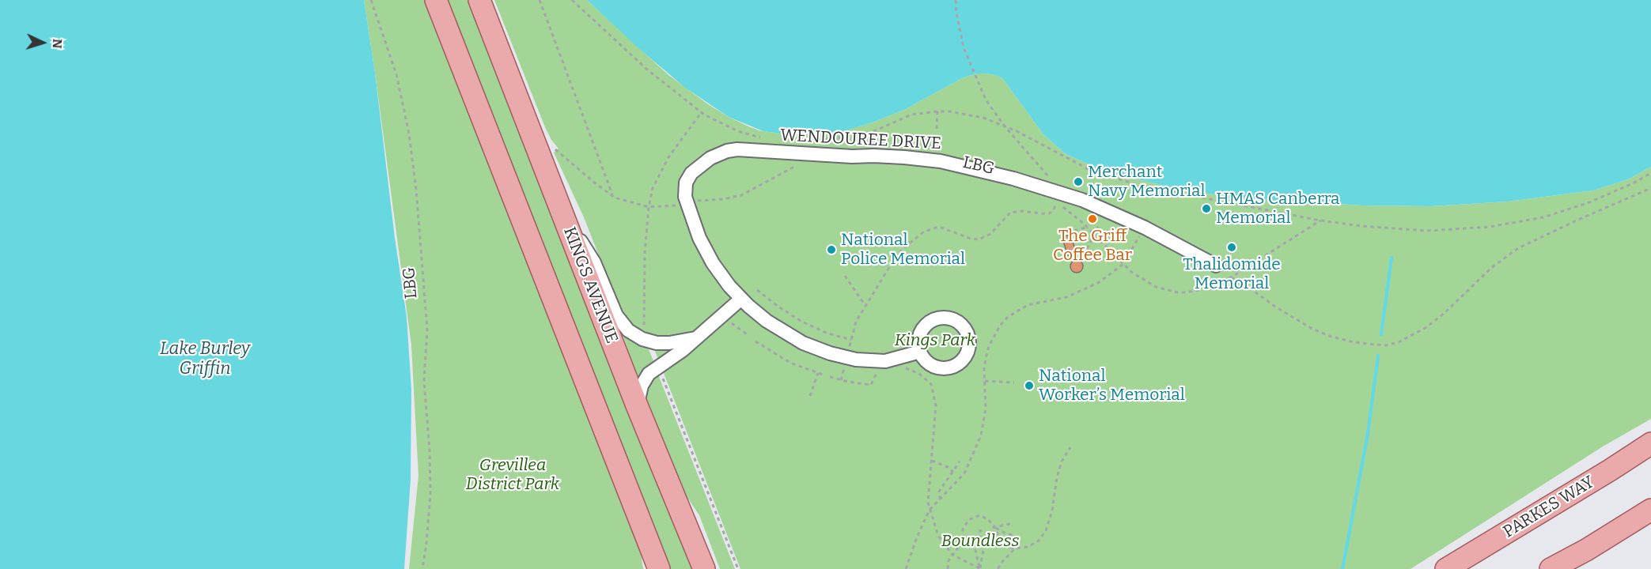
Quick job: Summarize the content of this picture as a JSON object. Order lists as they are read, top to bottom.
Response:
{
  "streets": {
    "main road": ["KINGS AVENUE", "PARKES WAY"],
    "street": ["WENDOUREE DRIVE"],
    "path": ["LBG"]
  },
  "water": ["Lake Burley Griffin"],
  "parks": ["Kings Park", "Grevillea District Park", "Boundless"],
  "places": [
    "Merchant Navy Memorial",
    "HMAS Canberra Memorial",
    "The Griff Coffee Bar",
    "Thalidomide Memorial",
    "National Police Memorial",
    "National Worker’s Memorial"
  ],
  "north": "right"
}
